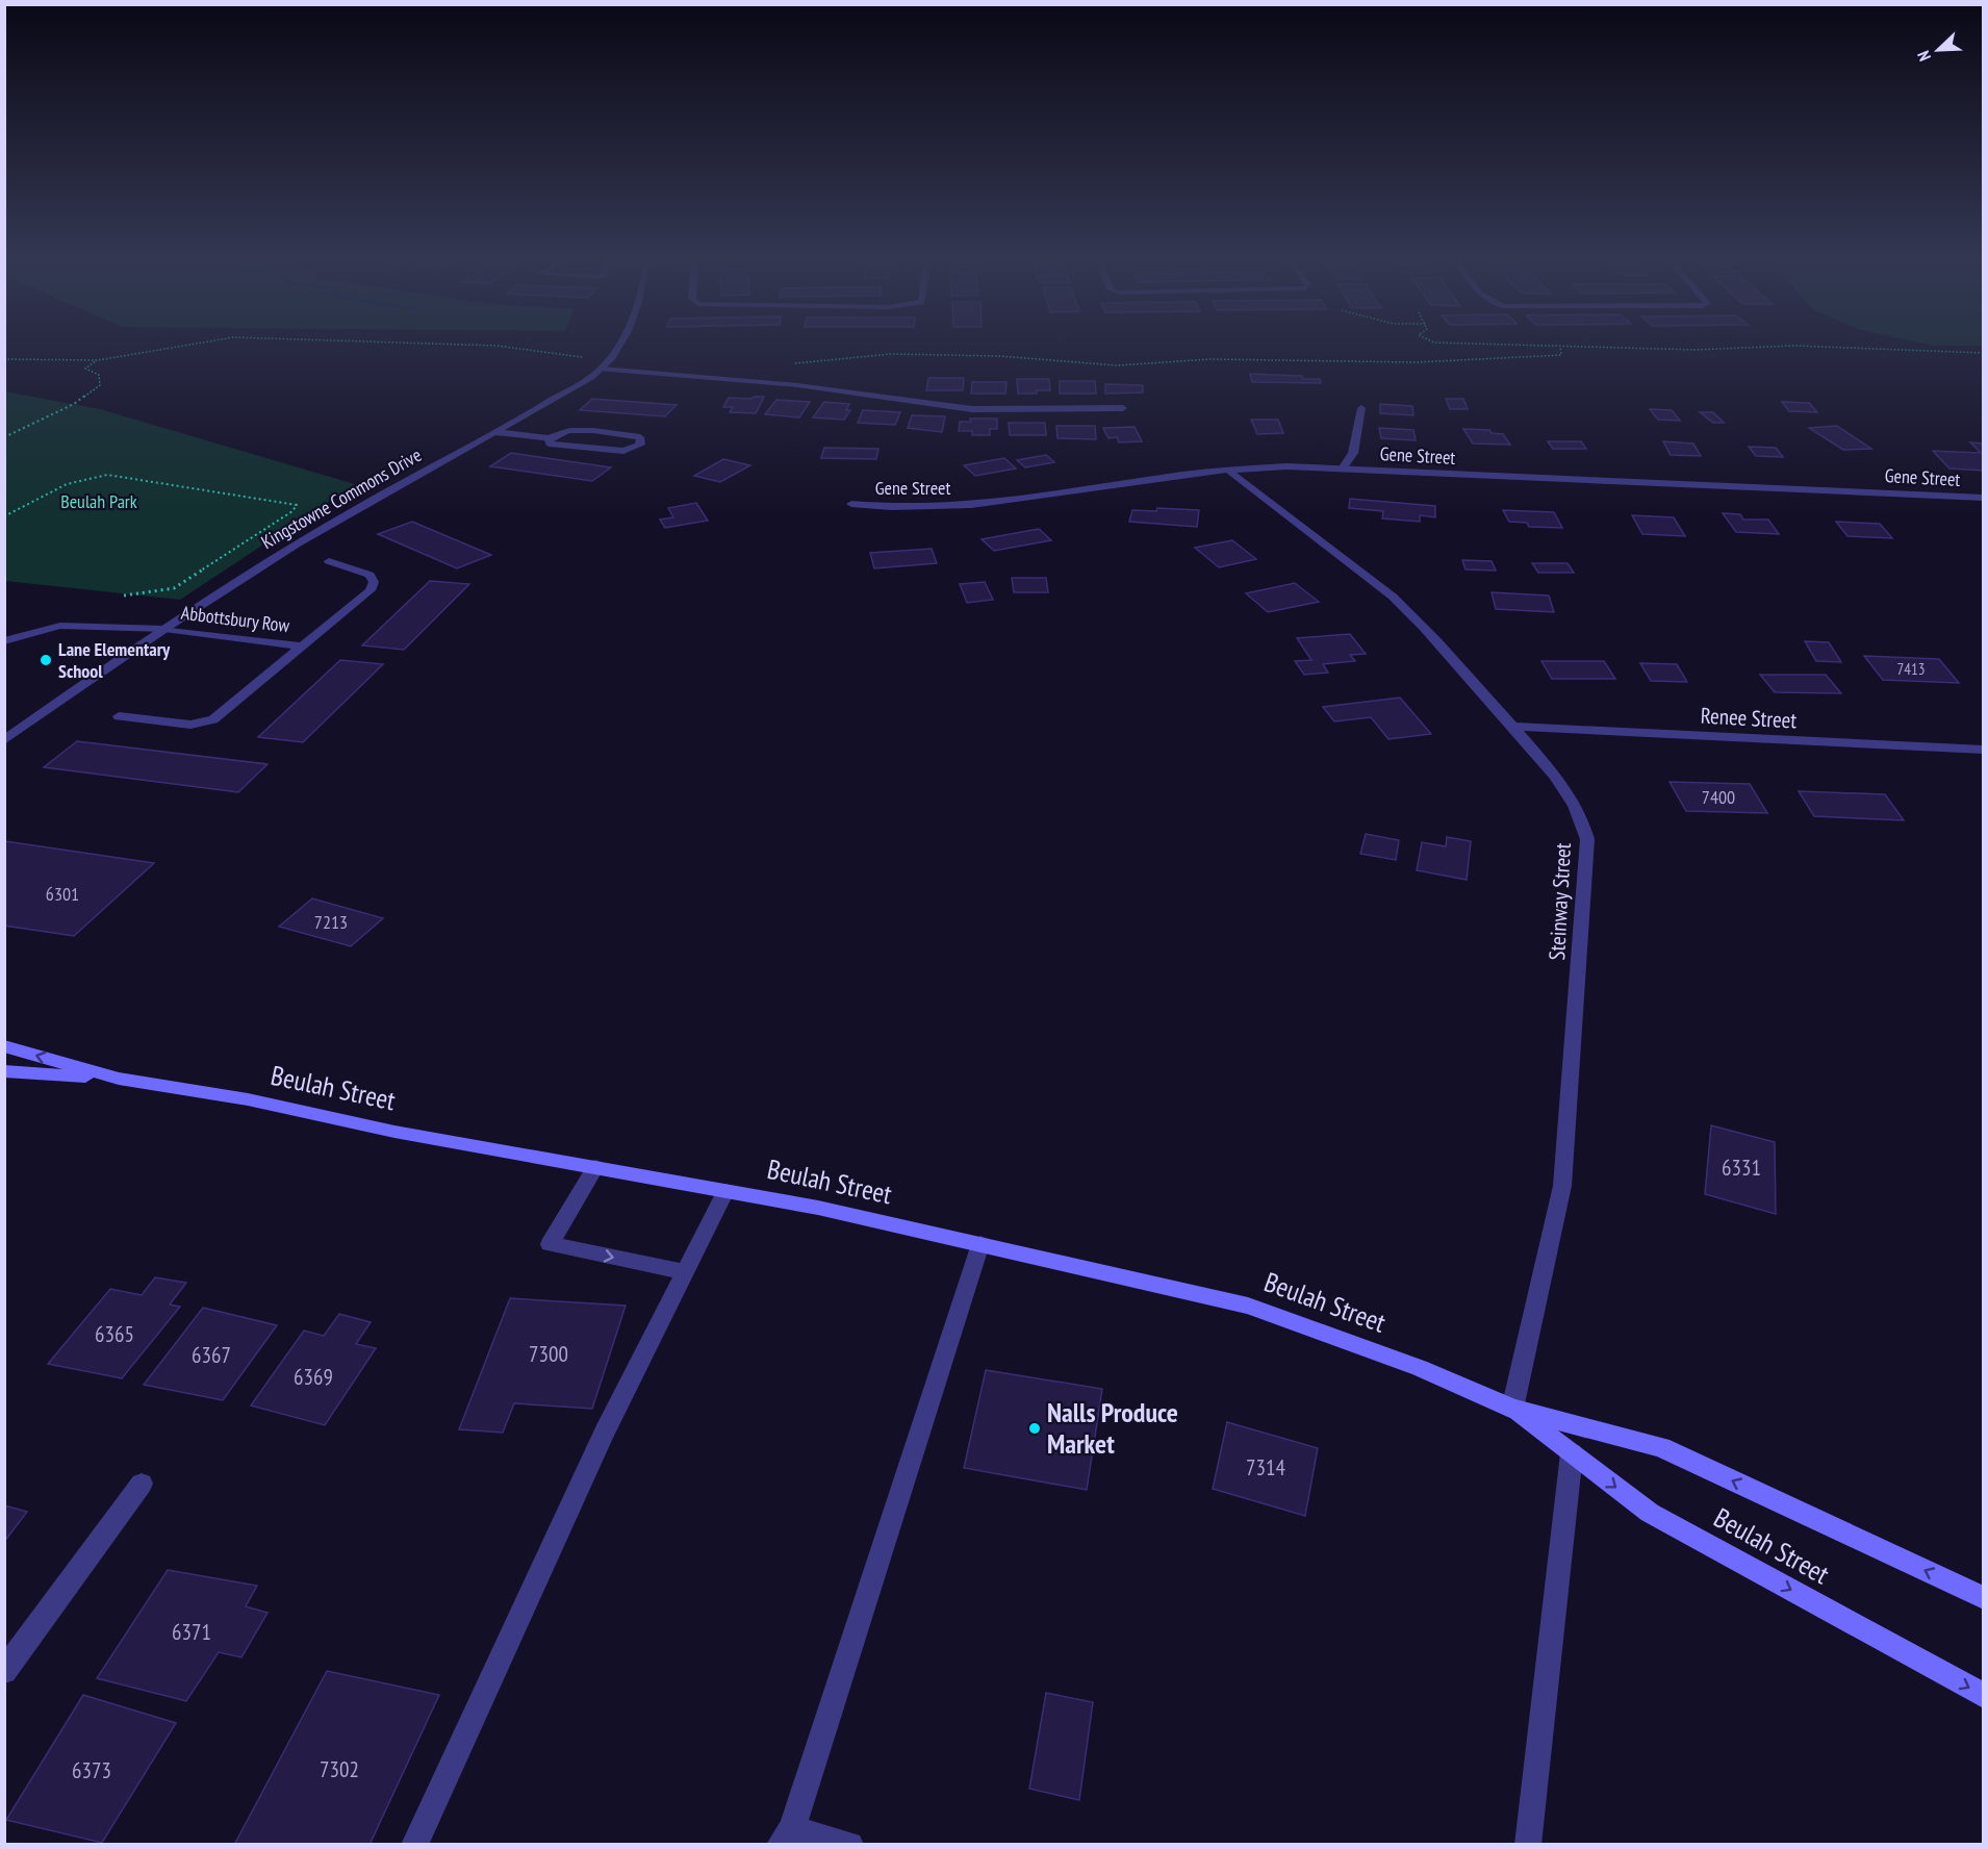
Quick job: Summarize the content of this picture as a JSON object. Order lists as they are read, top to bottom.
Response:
{
  "streets": {
    "main road": ["Beulah Street"],
    "street": [
      "Gene Street",
      "Kingstowne Commons Drive",
      "Abbottsbury Row",
      "Renee Street",
      "Steinway Street"
    ]
  },
  "crossings": [
    ["Gene Street", "Steinway Street"],
    ["Kingstowne Commons Drive", "Abbottsbury Row"],
    ["Renee Street", "Steinway Street"],
    ["Steinway Street", "Beulah Street"]
  ],
  "parks": ["Beulah Park"],
  "places": ["Lane Elementary School", "Nalls Produce Market"],
  "house_numbers": [
    "7413",
    "7400",
    "6301",
    "7213",
    "6331",
    "6365",
    "7300",
    "6367",
    "6369",
    "7314",
    "6371",
    "7302",
    "6373"
  ],
  "north": "bottom left"
}
